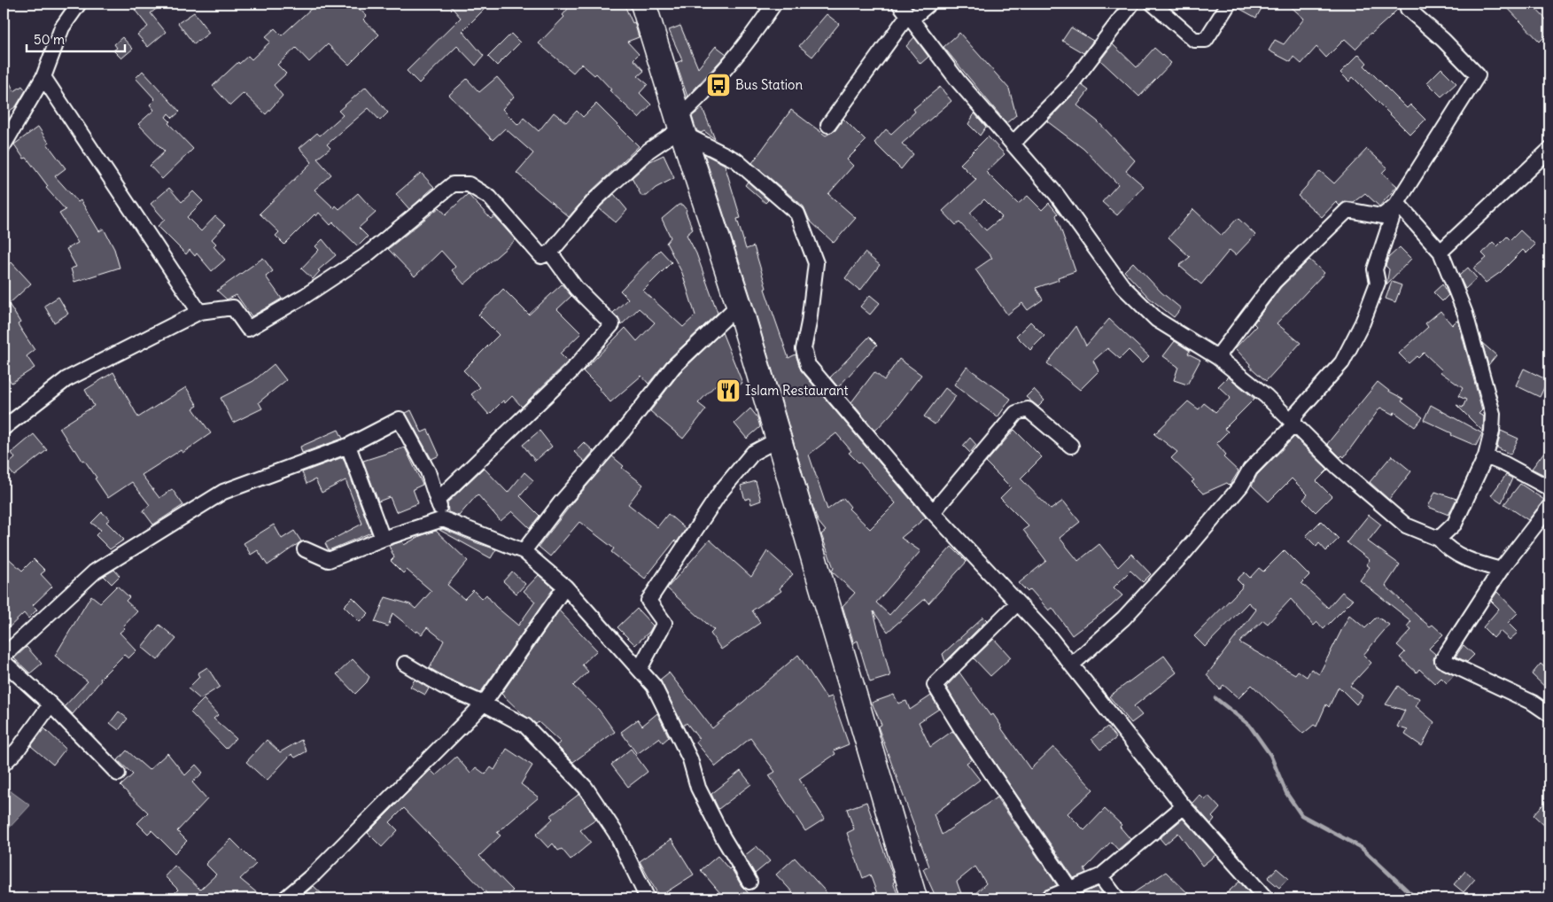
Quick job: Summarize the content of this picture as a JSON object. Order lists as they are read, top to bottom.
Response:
{
  "places": {
    "bus stop": ["Bus Station"],
    "restaurant": ["Islam Restaurant"]
  },
  "scale_bar": "50 m"
}
